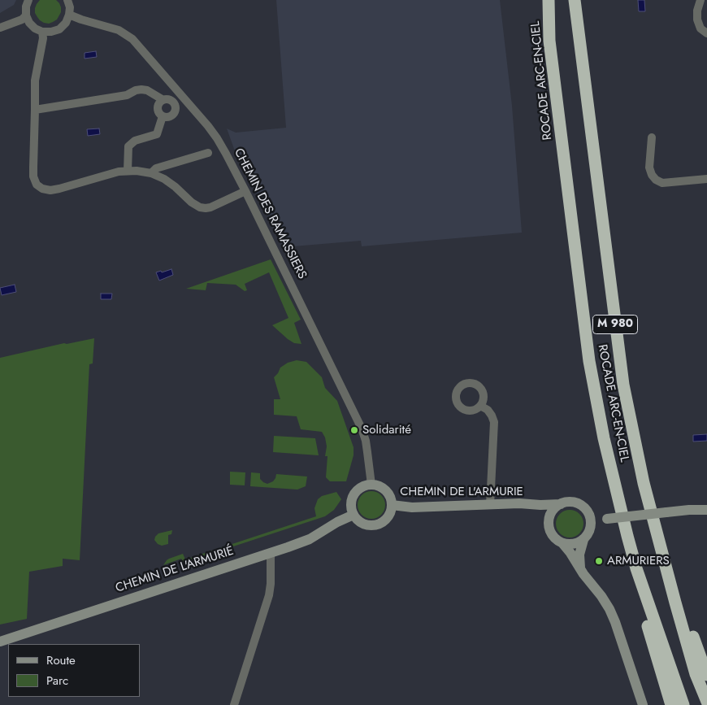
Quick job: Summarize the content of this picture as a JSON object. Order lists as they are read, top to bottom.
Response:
{
  "streets": {
    "highway": ["ROCADE ARC-EN-CIEL", "M 980"],
    "street": ["CHEMIN DES RAMASSIERS", "CHEMIN DE L'ARMURIE", "CHEMIN DE L'ARMURIÉ"]
  },
  "crossings": [
    ["CHEMIN DES RAMASSIERS", "CHEMIN DE L'ARMURIE"],
    ["CHEMIN DES RAMASSIERS", "CHEMIN DE L'ARMURIÉ"],
    ["CHEMIN DE L'ARMURIE", "CHEMIN DE L'ARMURIÉ"]
  ],
  "places": ["Solidarité", "ARMURIERS"],
  "legend": ["Route", "Parc"]
}
